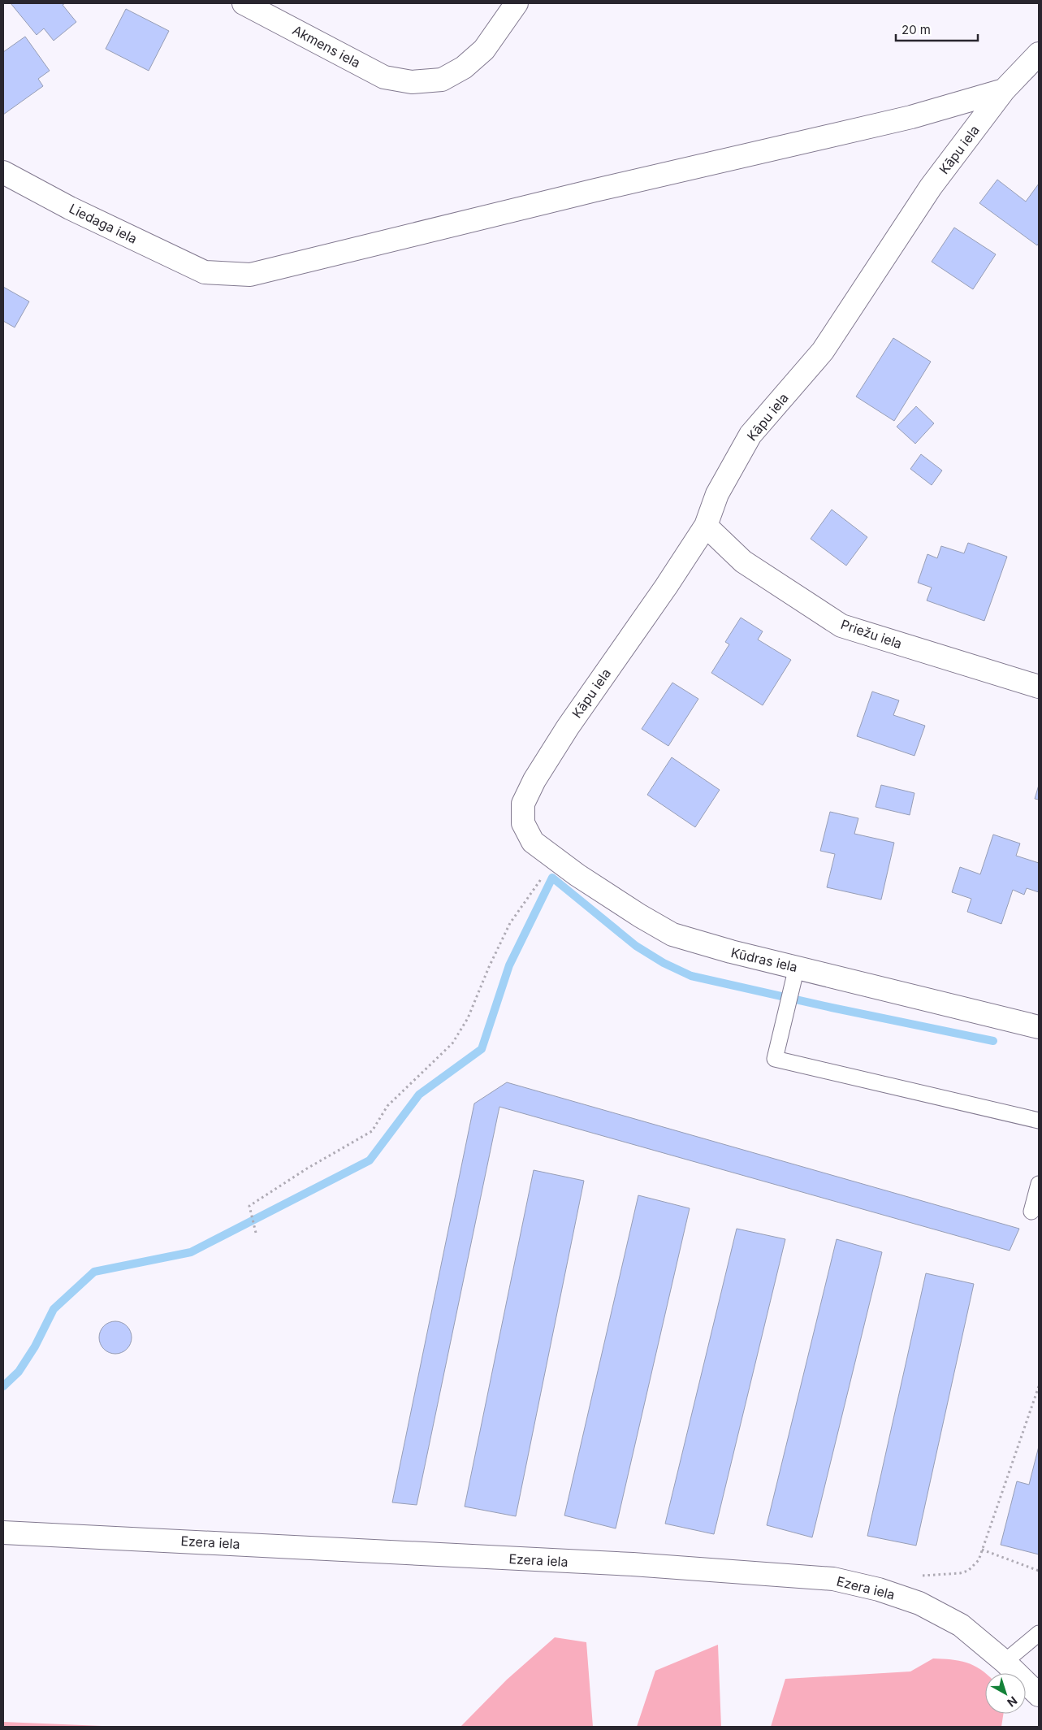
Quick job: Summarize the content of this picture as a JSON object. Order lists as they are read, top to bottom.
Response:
{
  "streets": {
    "street": [
      "Akmens iela",
      "Kāpu iela",
      "Liedaga iela",
      "Priežu iela",
      "Kūdras iela",
      "Ezera iela"
    ]
  },
  "crossings": [
    ["Kāpu iela", "Liedaga iela"],
    ["Kāpu iela", "Priežu iela"],
    ["Kāpu iela", "Kūdras iela"]
  ],
  "scale_bar": "20 m",
  "north": "bottom right"
}
